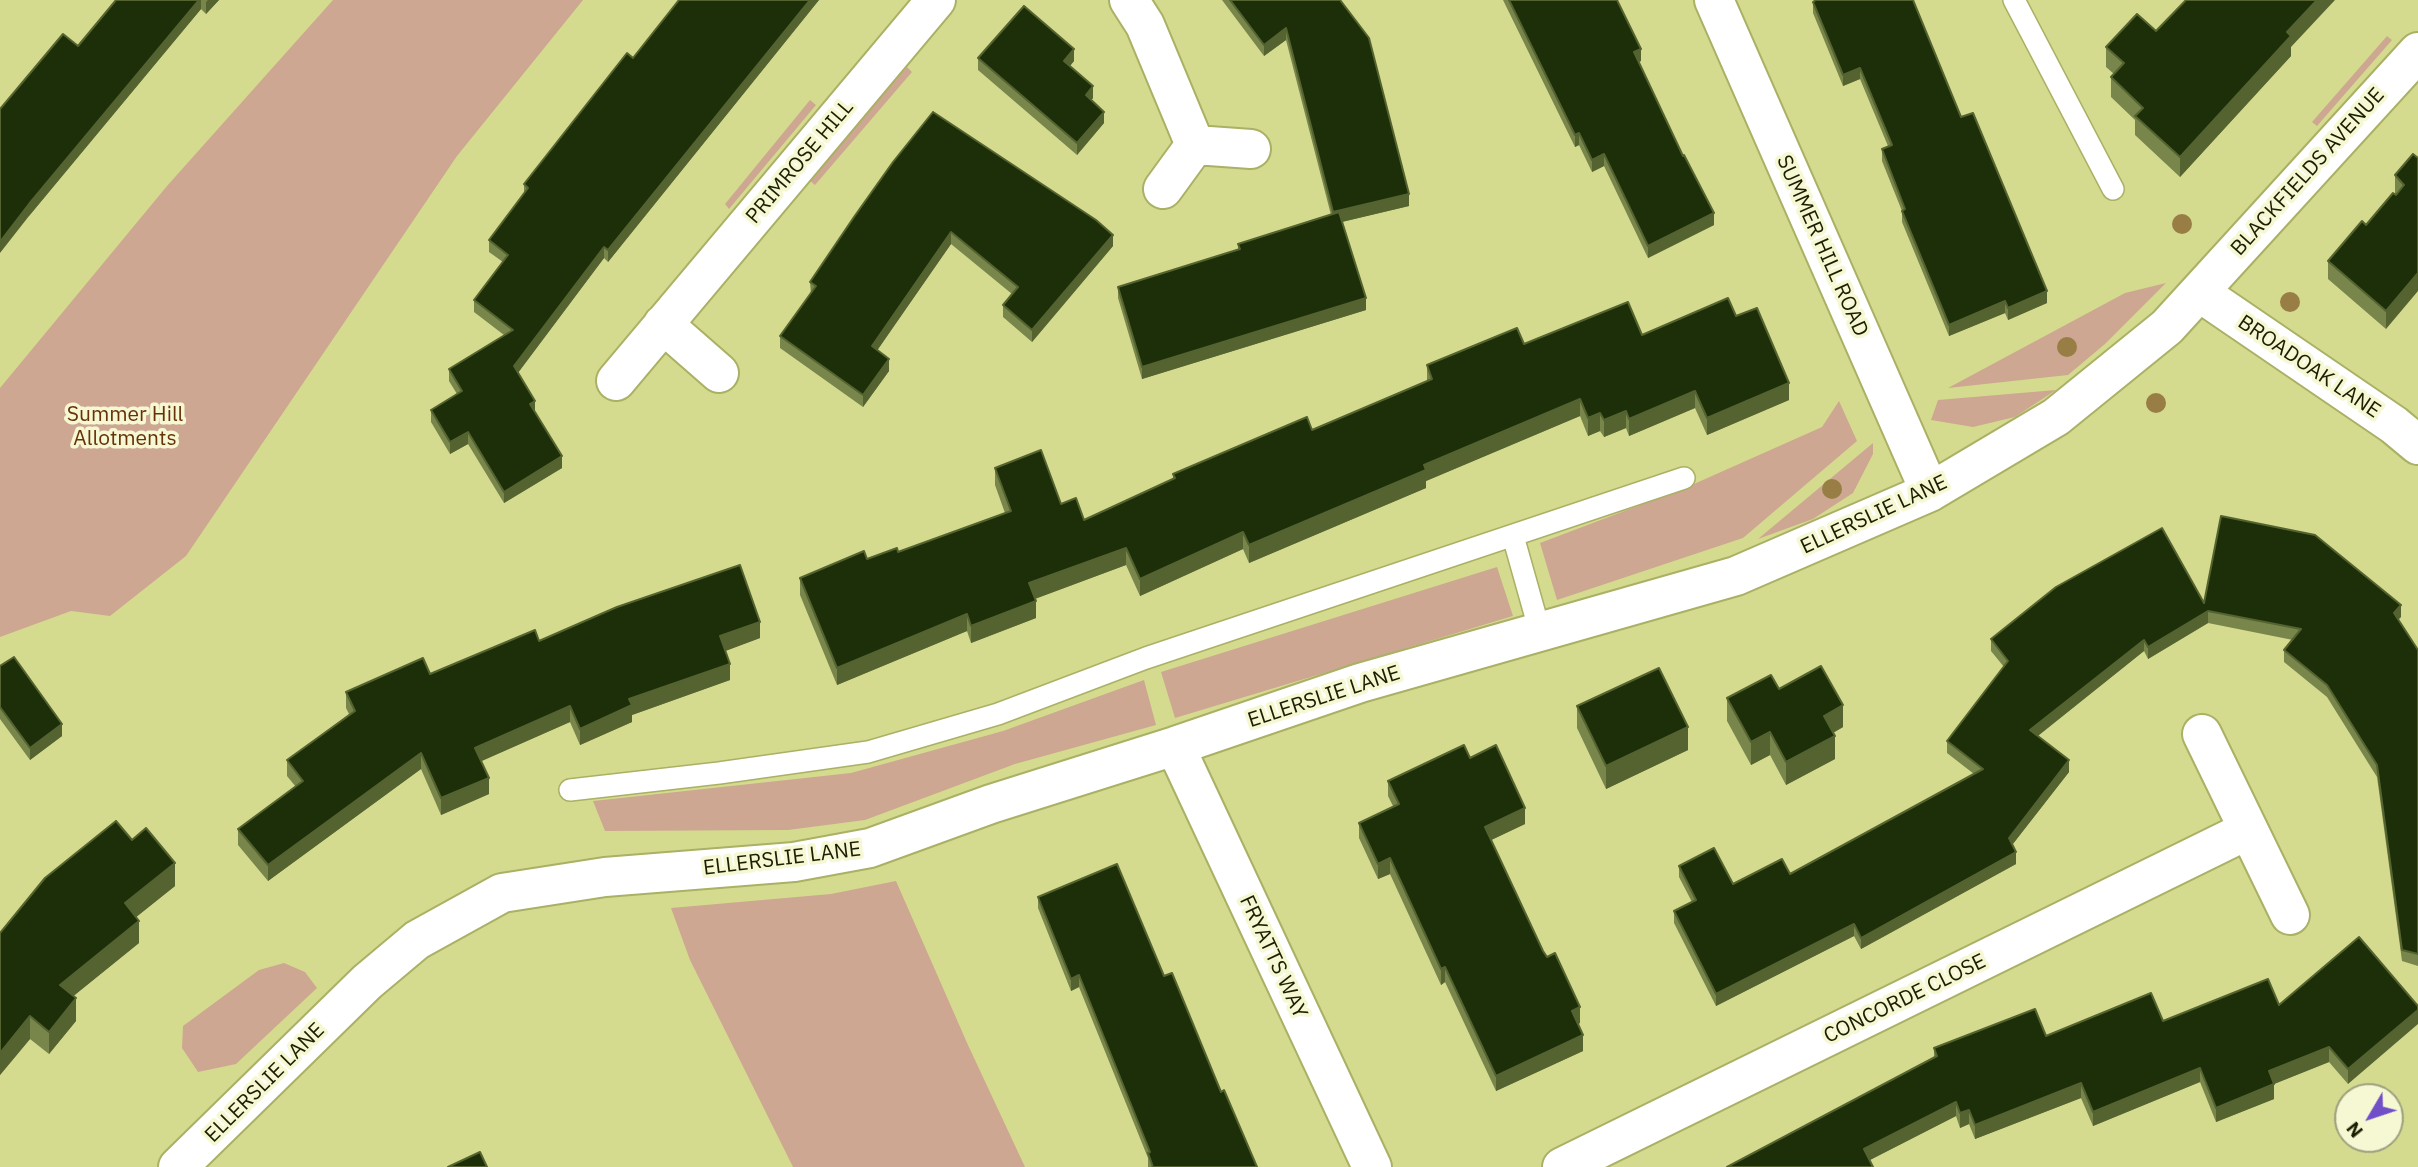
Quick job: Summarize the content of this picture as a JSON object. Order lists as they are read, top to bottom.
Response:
{
  "streets": {
    "street": [
      "PRIMROSE HILL",
      "BLACKFIELDS AVENUE",
      "SUMMER HILL ROAD",
      "BROADOAK LANE",
      "ELLERSLIE LANE",
      "FRYATTS WAY",
      "CONCORDE CLOSE"
    ]
  },
  "crossings": [
    ["BLACKFIELDS AVENUE", "BROADOAK LANE"],
    ["BLACKFIELDS AVENUE", "ELLERSLIE LANE"],
    ["SUMMER HILL ROAD", "ELLERSLIE LANE"],
    ["BROADOAK LANE", "ELLERSLIE LANE"],
    ["ELLERSLIE LANE", "FRYATTS WAY"]
  ],
  "parks": ["Summer Hill Allotments"],
  "north": "bottom left"
}
